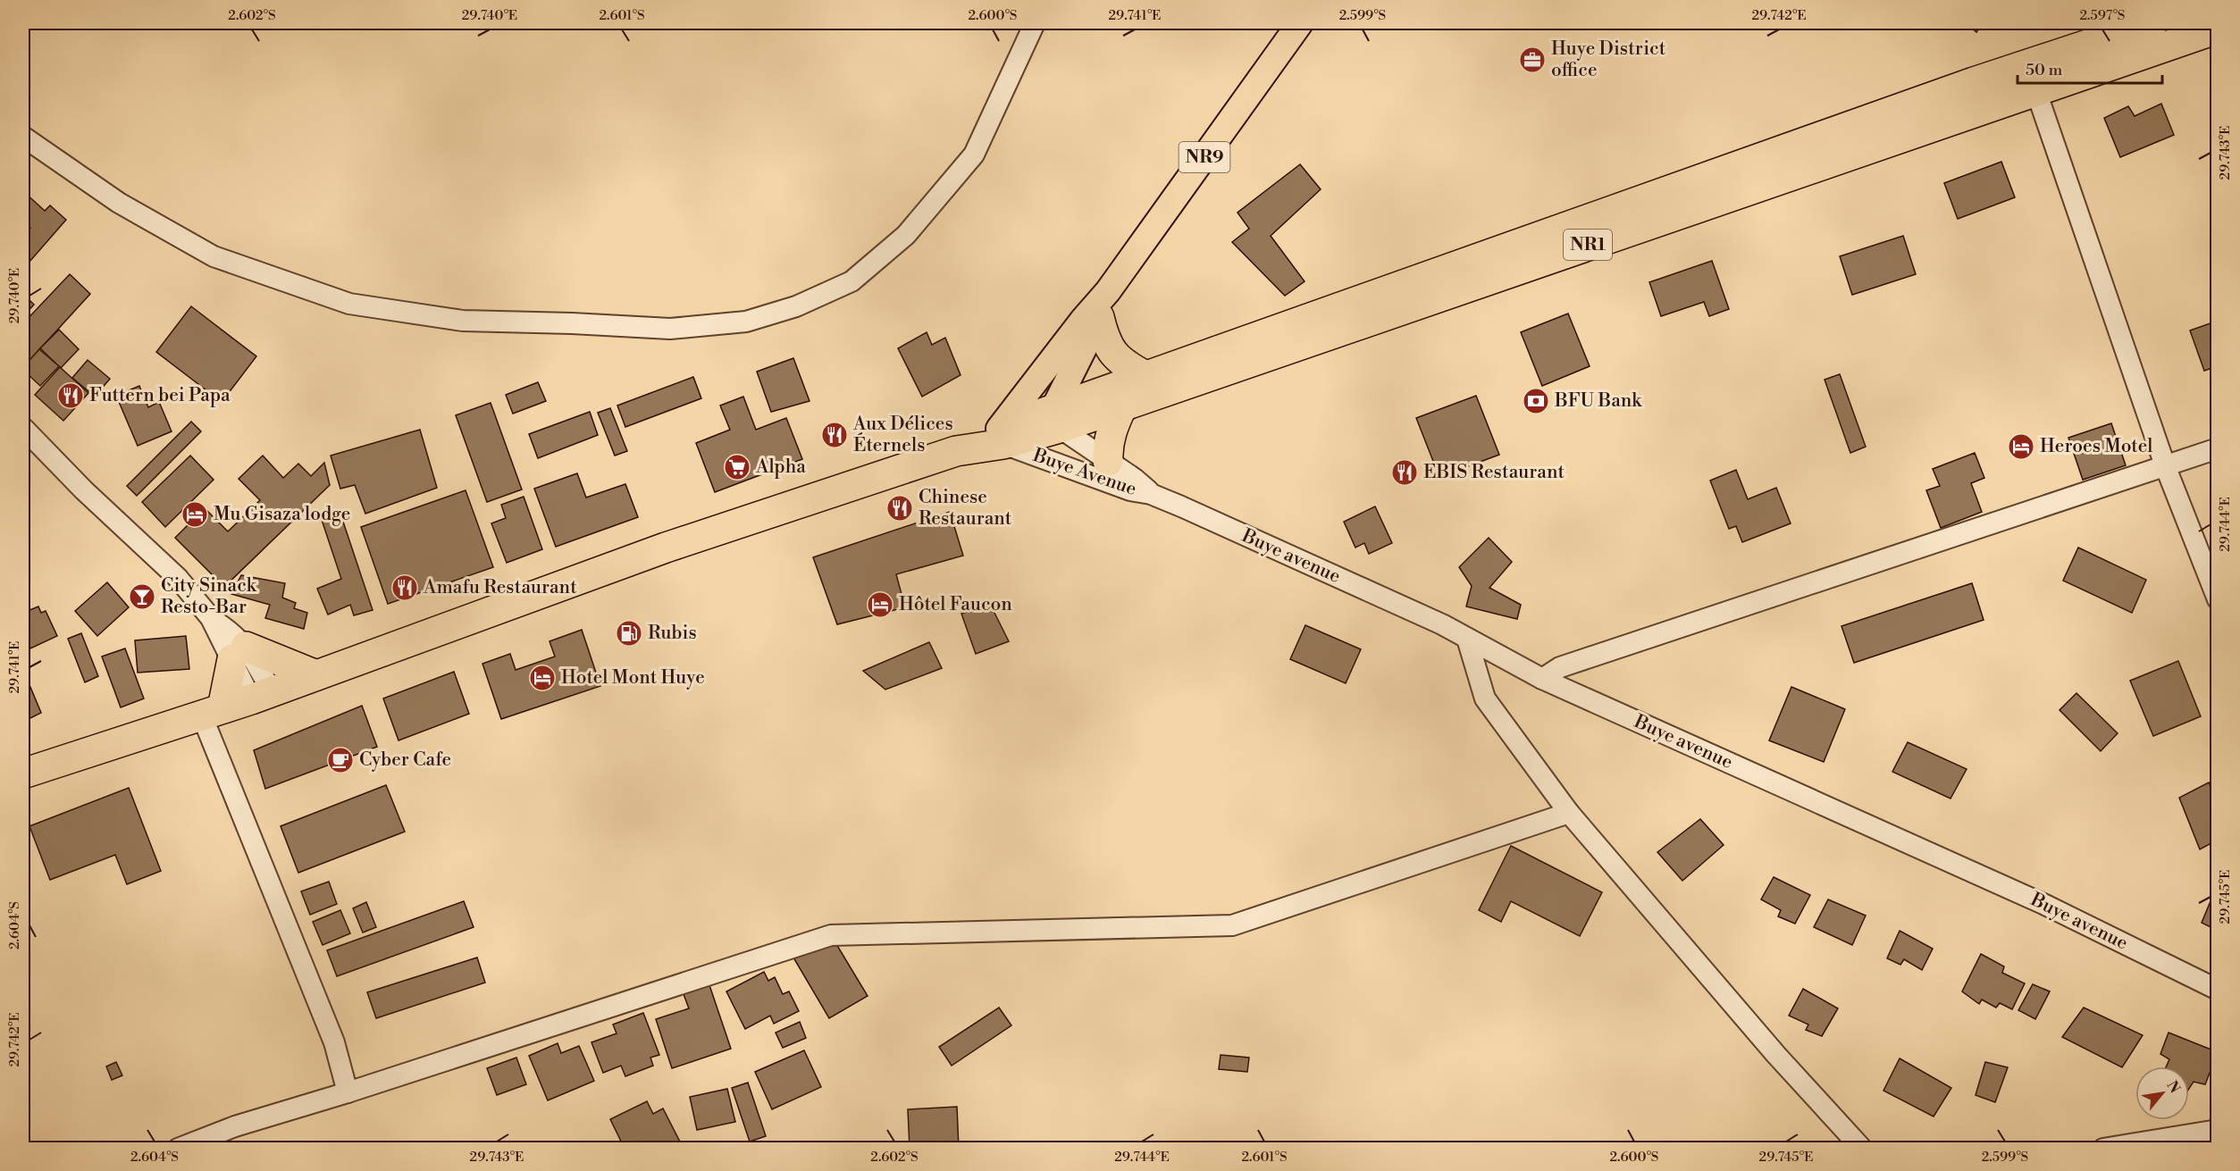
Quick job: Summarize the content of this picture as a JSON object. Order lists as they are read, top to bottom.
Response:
{
  "streets": {
    "highway": ["NR1"],
    "main road": ["NR9"],
    "street": ["Buye Avenue", "Buye avenue"]
  },
  "crossings": [
    ["NR9", "NR1"],
    ["NR9", "Buye Avenue"],
    ["NR1", "Buye Avenue"],
    ["Buye Avenue", "Buye avenue"]
  ],
  "places": {
    "office": ["Huye District office"],
    "restaurant": [
      "Futtern bei Papa",
      "Aux Délices Éternels",
      "EBIS Restaurant",
      "Chinese Restaurant",
      "Amafu Restaurant"
    ],
    "bank": ["BFU Bank"],
    "hotel": [
      "Heroes Motel",
      "Mu Gisaza lodge",
      "Hôtel Faucon",
      "Hotel Mont Huye"
    ],
    "supermarket": ["Alpha"],
    "bar": ["City Sinack Resto-Bar"],
    "fuel station": ["Rubis"],
    "cafe": ["Cyber Cafe"]
  },
  "scale_bar": "50 m",
  "north": "top right",
  "coordinates": [
    "2.602°S",
    "29.740°E",
    "2.601°S",
    "2.600°S",
    "29.741°E",
    "2.599°S",
    "29.742°E",
    "2.597°S",
    "29.743°E",
    "29.744°E",
    "29.745°E",
    "2.604°S"
  ]
}
